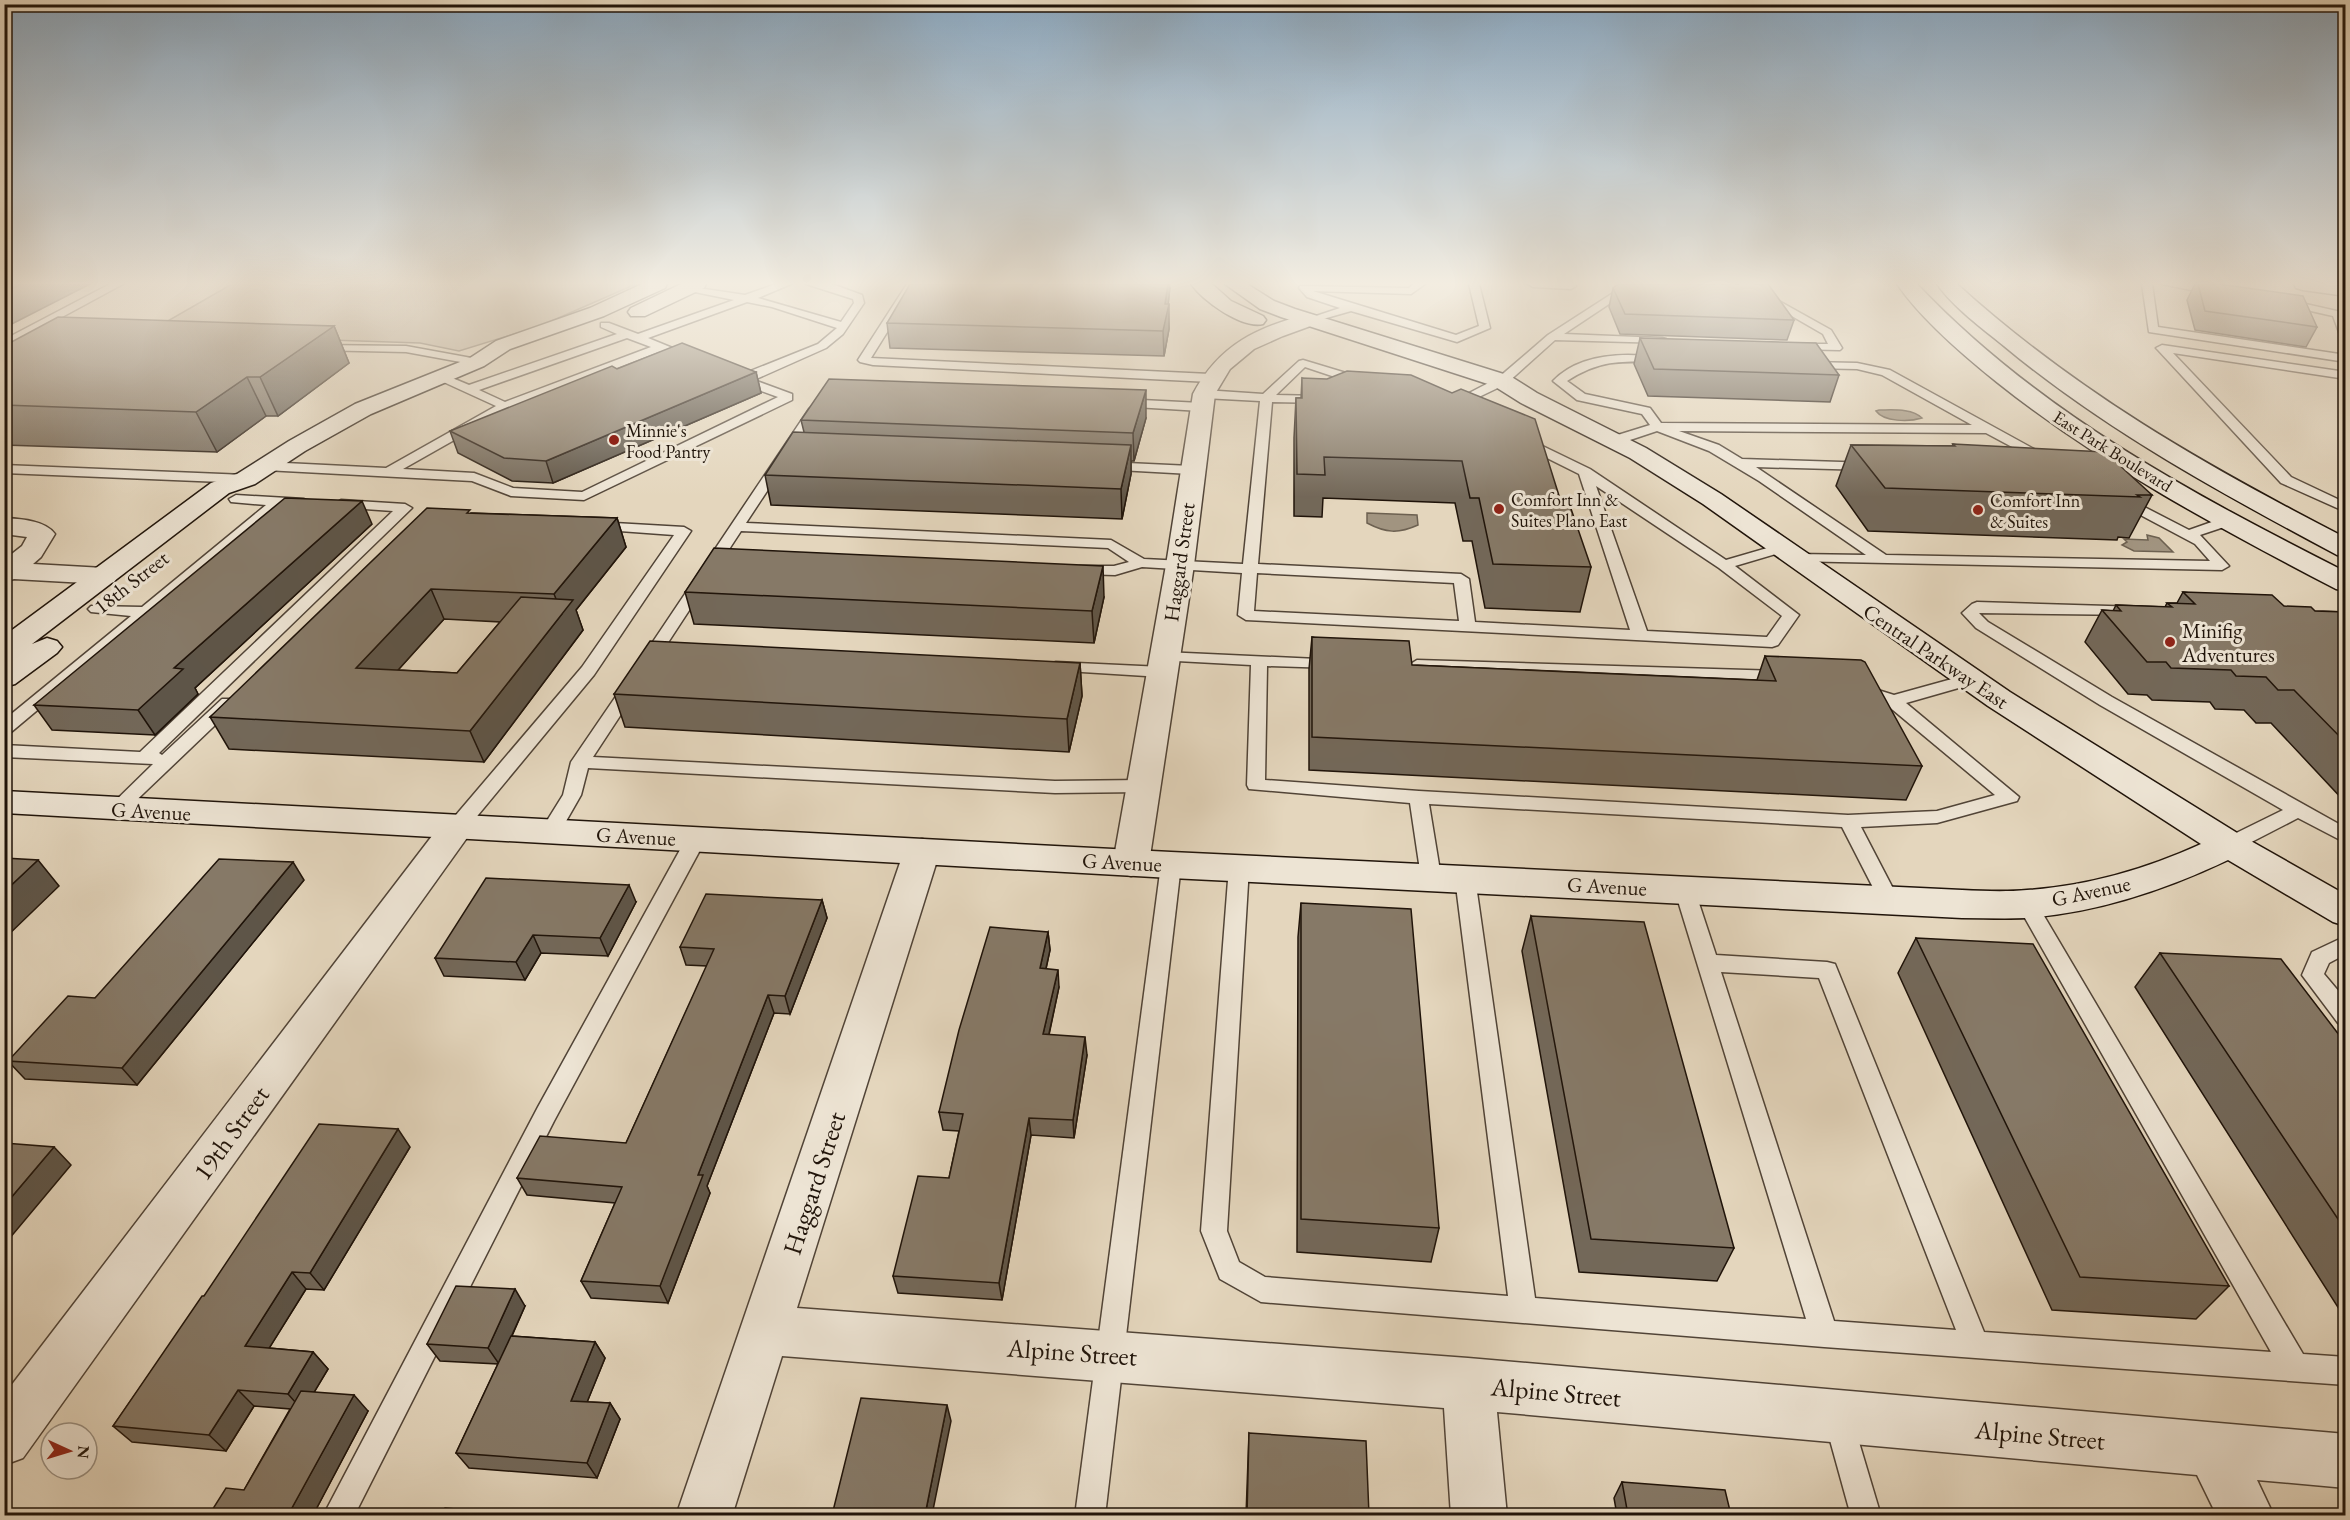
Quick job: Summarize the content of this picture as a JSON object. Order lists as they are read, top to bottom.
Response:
{
  "streets": {
    "street": [
      "East Park Boulevard",
      "Haggard Street",
      "18th Street",
      "Central Parkway East",
      "G Avenue",
      "19th Street",
      "Alpine Street"
    ]
  },
  "crossings": [
    ["Haggard Street", "G Avenue"],
    ["Haggard Street", "Alpine Street"],
    ["Central Parkway East", "G Avenue"],
    ["G Avenue", "19th Street"]
  ],
  "places": [
    "Minnie's Food Pantry",
    "Comfort Inn & Suites Plano East",
    "Comfort Inn & Suites",
    "Minifig Adventures"
  ],
  "north": "right"
}
